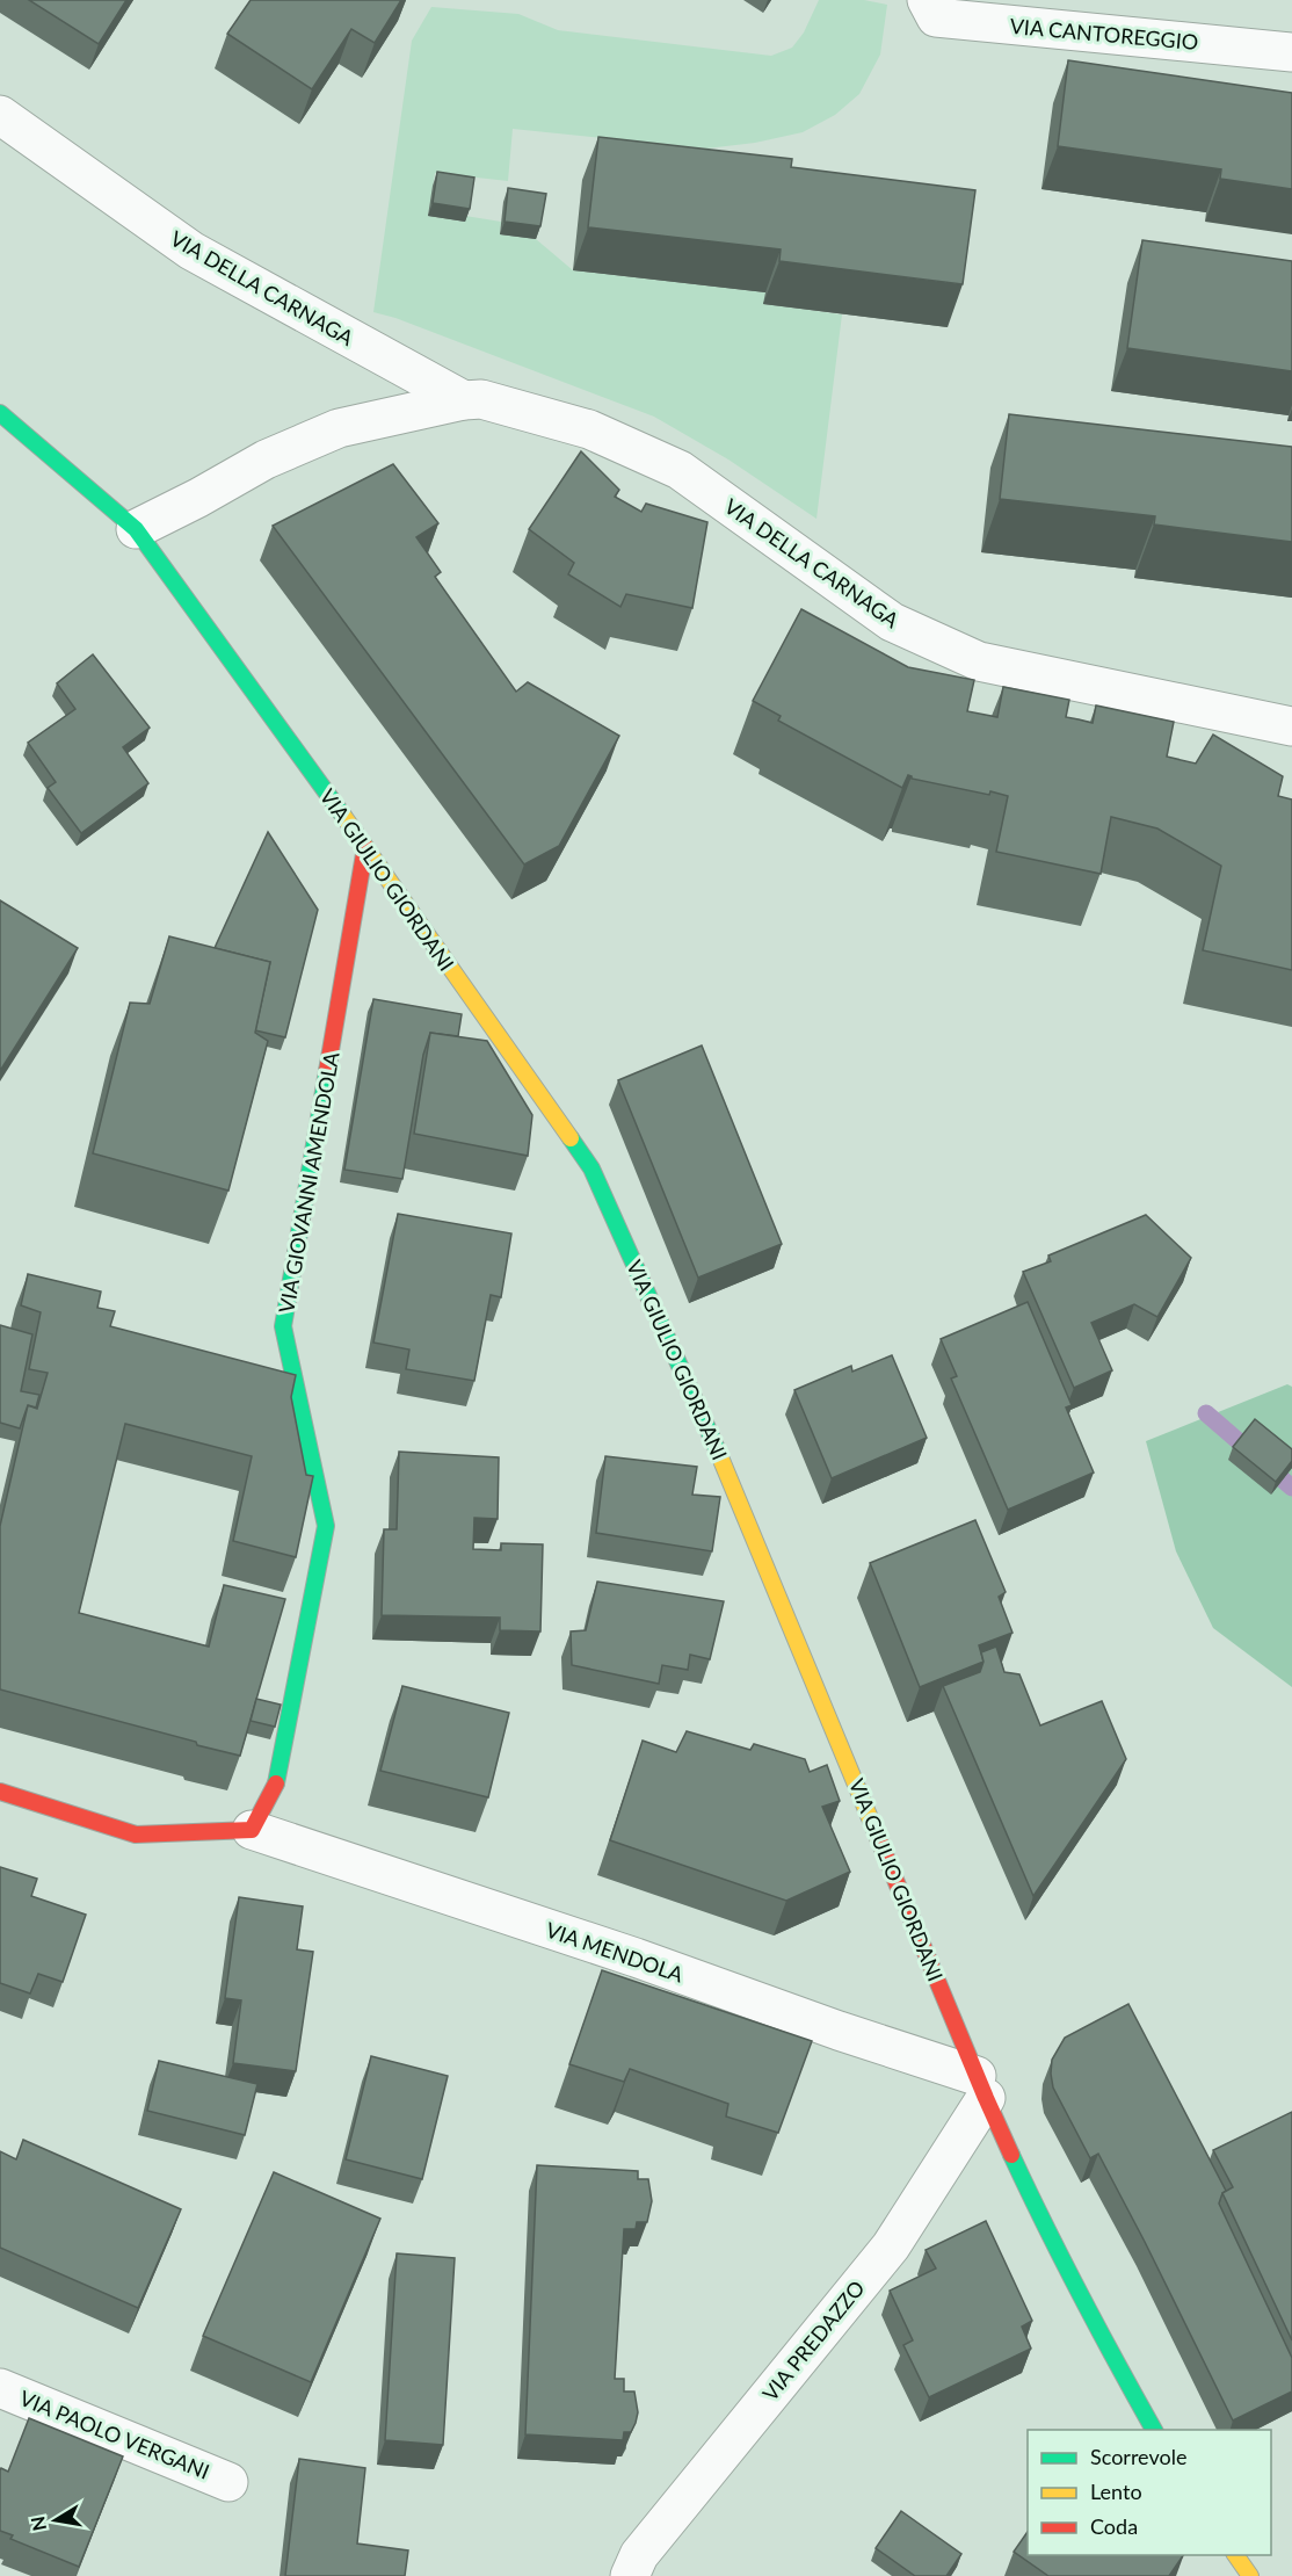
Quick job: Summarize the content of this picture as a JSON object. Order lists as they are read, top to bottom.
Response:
{
  "streets": {
    "street": [
      "VIA CANTOREGGIO",
      "VIA DELLA CARNAGA",
      "VIA GIULIO GIORDANI",
      "VIA GIOVANNI AMENDOLA",
      "VIA MENDOLA",
      "VIA PREDAZZO",
      "VIA PAOLO VERGANI"
    ]
  },
  "crossings": [
    ["VIA DELLA CARNAGA", "VIA GIULIO GIORDANI"],
    ["VIA GIULIO GIORDANI", "VIA GIOVANNI AMENDOLA"],
    ["VIA GIULIO GIORDANI", "VIA MENDOLA"],
    ["VIA GIULIO GIORDANI", "VIA PREDAZZO"],
    ["VIA GIOVANNI AMENDOLA", "VIA MENDOLA"],
    ["VIA MENDOLA", "VIA PREDAZZO"]
  ],
  "legend": ["Scorrevole", "Lento", "Coda"],
  "north": "left"
}
